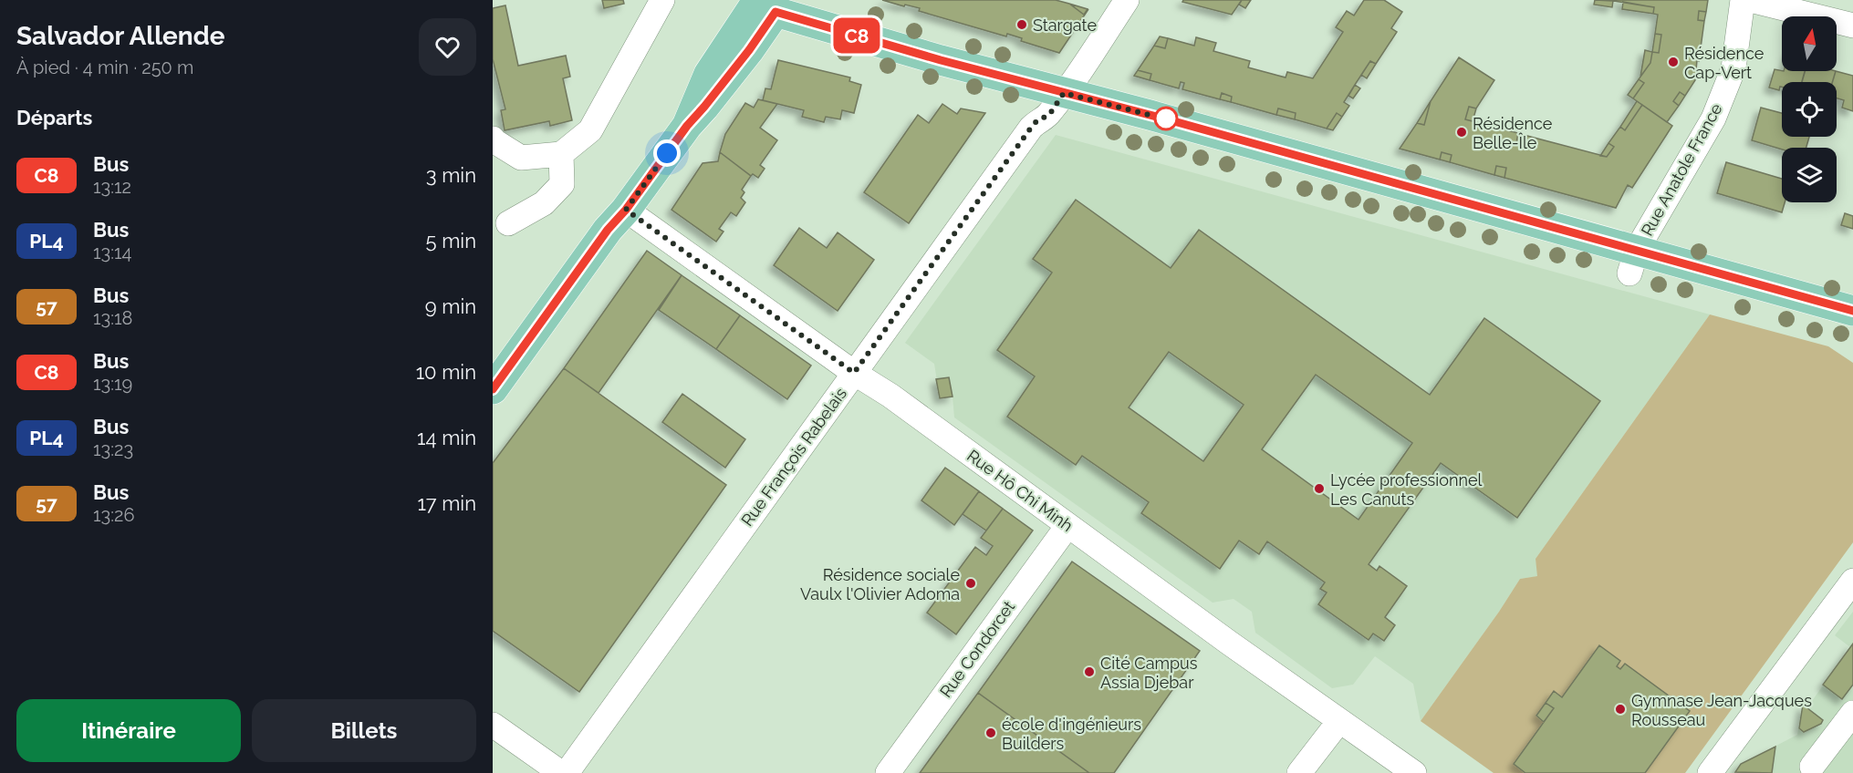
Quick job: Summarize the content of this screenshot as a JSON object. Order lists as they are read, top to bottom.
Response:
{
  "streets": {
    "street": [
      "Rue Anatole France",
      "Rue François Rabelais",
      "Rue Hô Chi Minh",
      "Rue Condorcet"
    ]
  },
  "crossings": [
    ["Rue François Rabelais", "Rue Hô Chi Minh"],
    ["Rue Hô Chi Minh", "Rue Condorcet"]
  ],
  "places": [
    "Stargate",
    "Résidence Cap-Vert",
    "Résidence Belle-Île",
    "Lycée professionnel Les Canuts",
    "Résidence sociale Vaulx l'Olivier Adoma",
    "Cité Campus Assia Djebar",
    "Gymnase Jean-Jacques Rousseau",
    "école d'ingénieurs Builders"
  ],
  "lines": ["bus line C8"],
  "north": "top",
  "page": {
    "heading": [
      ["Salvador Allende", "À pied · 4 min · 250 m"],
      "Départs"
    ],
    "on_map": "C8",
    "list": [
      {
        "mark": "C8",
        "name": "Bus",
        "note": "13:12",
        "value": "3 min"
      },
      {
        "mark": "PL4",
        "name": "Bus",
        "note": "13:14",
        "value": "5 min"
      },
      {
        "mark": "57",
        "name": "Bus",
        "note": "13:18",
        "value": "9 min"
      },
      {
        "mark": "C8",
        "name": "Bus",
        "note": "13:19",
        "value": "10 min"
      },
      {
        "mark": "PL4",
        "name": "Bus",
        "note": "13:23",
        "value": "14 min"
      },
      {
        "mark": "57",
        "name": "Bus",
        "note": "13:26",
        "value": "17 min"
      }
    ],
    "buttons": ["Itinéraire", "Billets"]
  }
}
